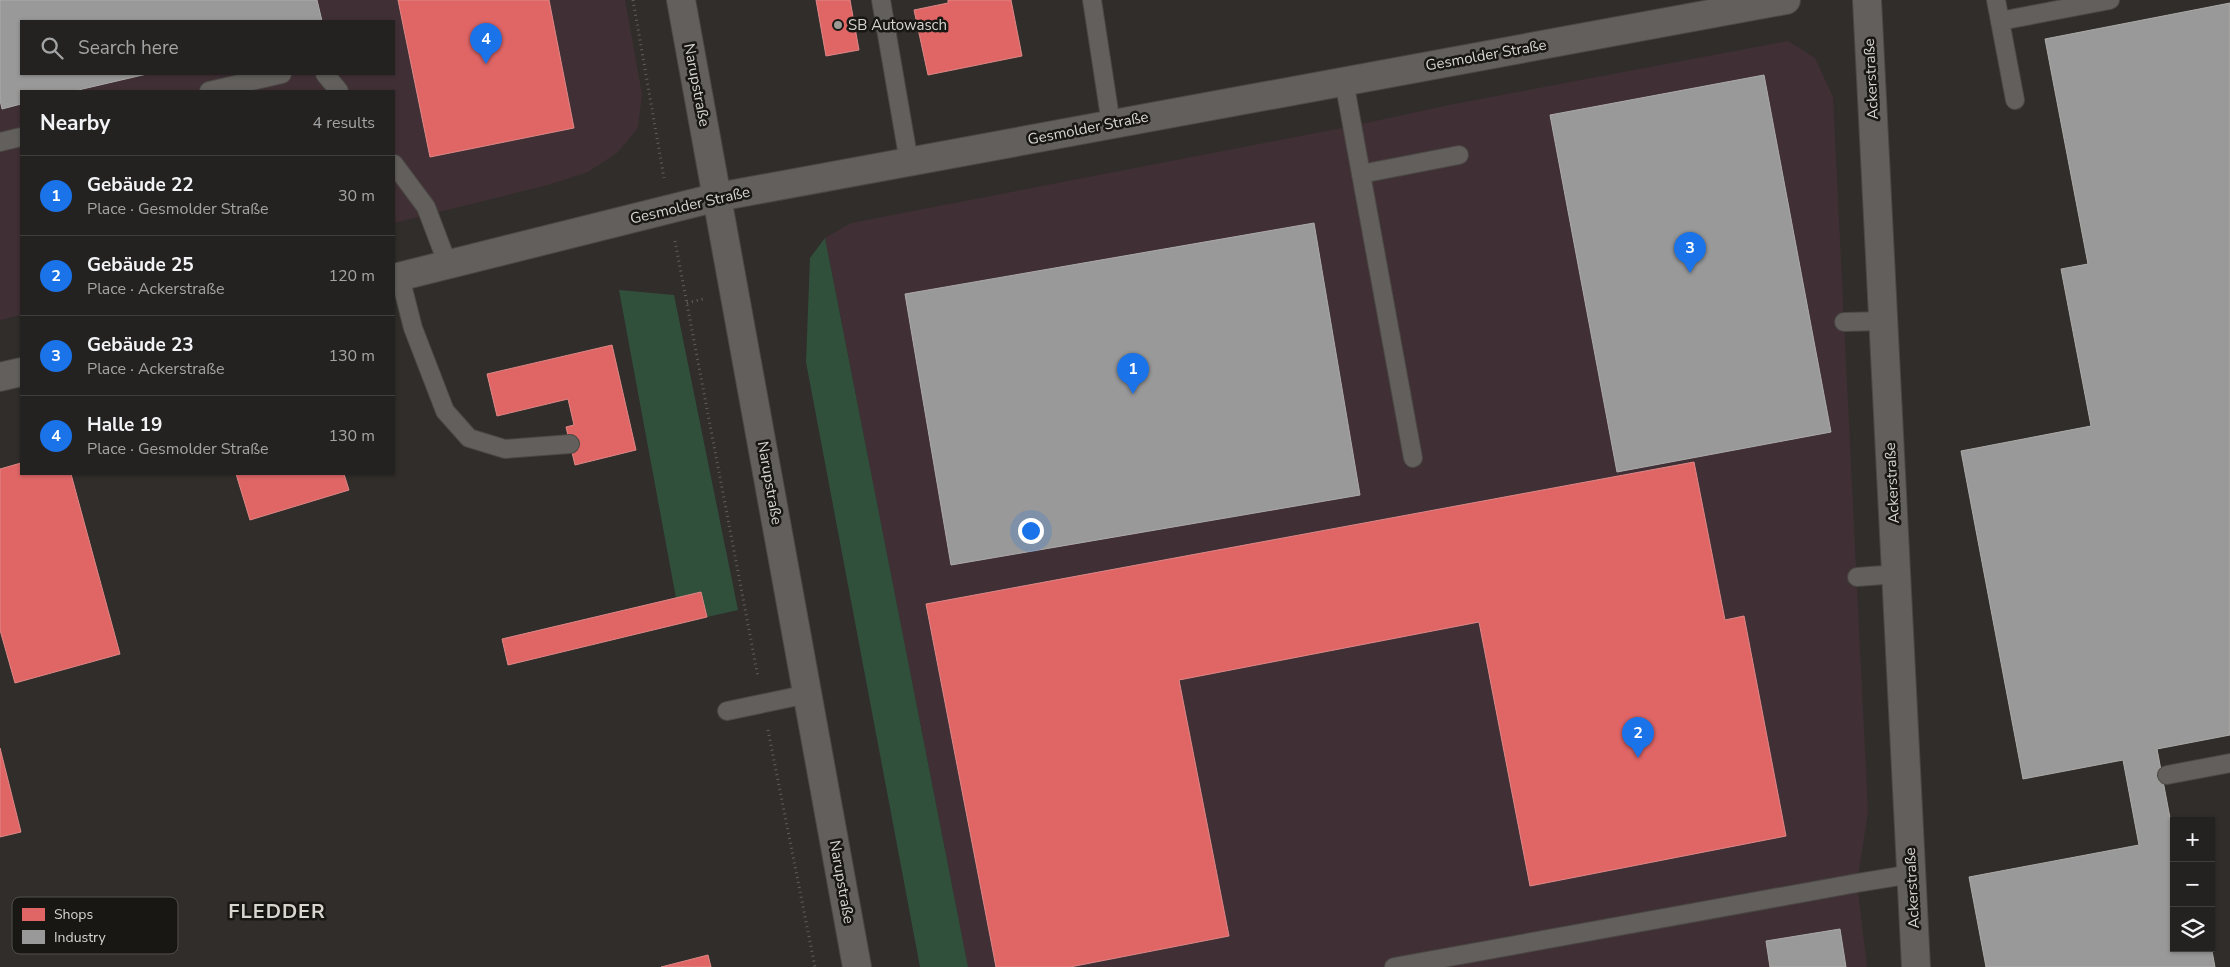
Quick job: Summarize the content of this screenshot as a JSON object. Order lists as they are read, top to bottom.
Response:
{
  "streets": {
    "street": ["Gesmolder Straße", "Ackerstraße", "Narupstraße"]
  },
  "crossings": [
    ["Gesmolder Straße", "Narupstraße"]
  ],
  "districts": ["FLEDDER"],
  "places": ["SB Autowasch"],
  "legend": ["Shops", "Industry"],
  "page": {
    "search": "Search here",
    "pins": [
      "4",
      "3",
      "1",
      "2"
    ],
    "heading": ["Nearby", "4 results"],
    "list": [
      {
        "mark": "1",
        "name": "Gebäude 22",
        "note": "Place · Gesmolder Straße",
        "value": "30 m"
      },
      {
        "mark": "2",
        "name": "Gebäude 25",
        "note": "Place · Ackerstraße",
        "value": "120 m"
      },
      {
        "mark": "3",
        "name": "Gebäude 23",
        "note": "Place · Ackerstraße",
        "value": "130 m"
      },
      {
        "mark": "4",
        "name": "Halle 19",
        "note": "Place · Gesmolder Straße",
        "value": "130 m"
      }
    ],
    "map_buttons": ["+", "−"]
  }
}
